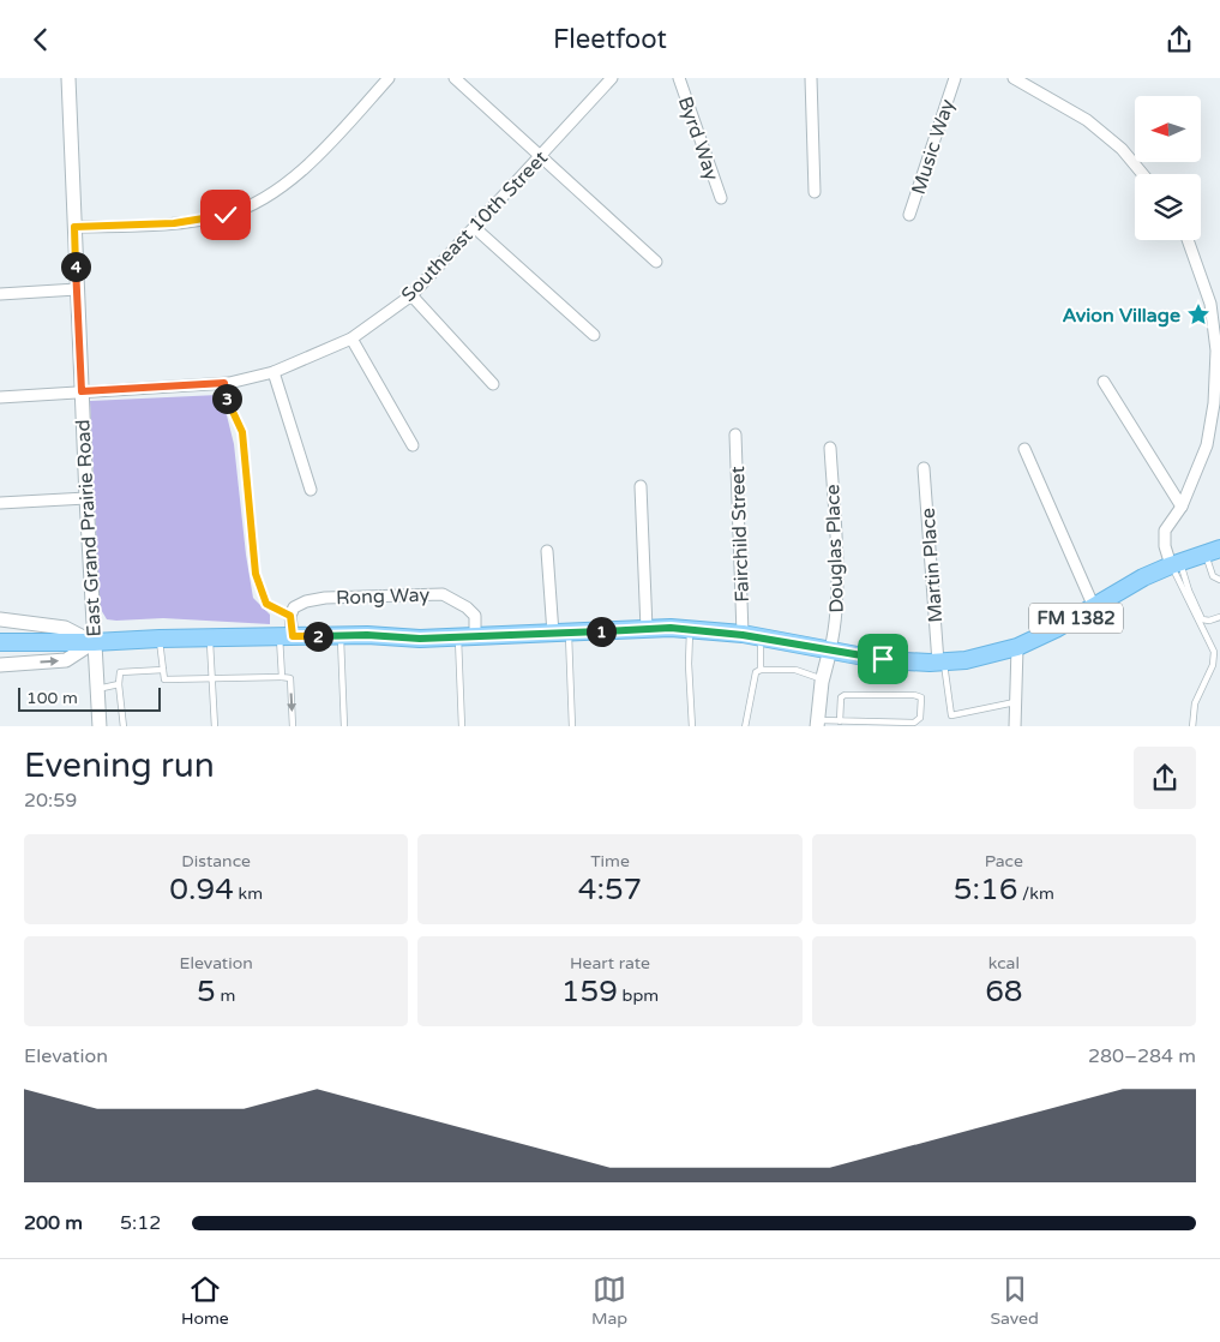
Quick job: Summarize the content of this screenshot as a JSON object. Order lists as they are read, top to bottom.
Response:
{
  "streets": {
    "main road": ["FM 1382"],
    "street": [
      "Byrd Way",
      "Music Way",
      "Southeast 10th Street",
      "East Grand Prairie Road",
      "Fairchild Street",
      "Douglas Place",
      "Martin Place",
      "Rong Way"
    ]
  },
  "crossings": [
    ["Southeast 10th Street", "East Grand Prairie Road"],
    ["East Grand Prairie Road", "FM 1382"],
    ["Fairchild Street", "FM 1382"],
    ["Douglas Place", "FM 1382"],
    ["Martin Place", "FM 1382"],
    ["Rong Way", "FM 1382"]
  ],
  "places": {
    "place": ["Avion Village"]
  },
  "scale_bar": "100 m",
  "north": "left",
  "page": {
    "header": "Fleetfoot",
    "pins": [
      "4",
      "3",
      "1",
      "2"
    ],
    "scale": "100 m",
    "heading": ["Evening run", "20:59"],
    "stats": [
      ["Distance", "0.94 km"],
      ["Time", "4:57"],
      ["Pace", "5:16 /km"],
      ["Elevation", "5 m"],
      ["Heart rate", "159 bpm"],
      ["kcal", "68"]
    ],
    "chart": ["Elevation", "280–284 m"],
    "list": [
      {
        "name": "200 m",
        "note": "5:12"
      }
    ],
    "tabs": ["Home", "Map", "Saved"]
  }
}
